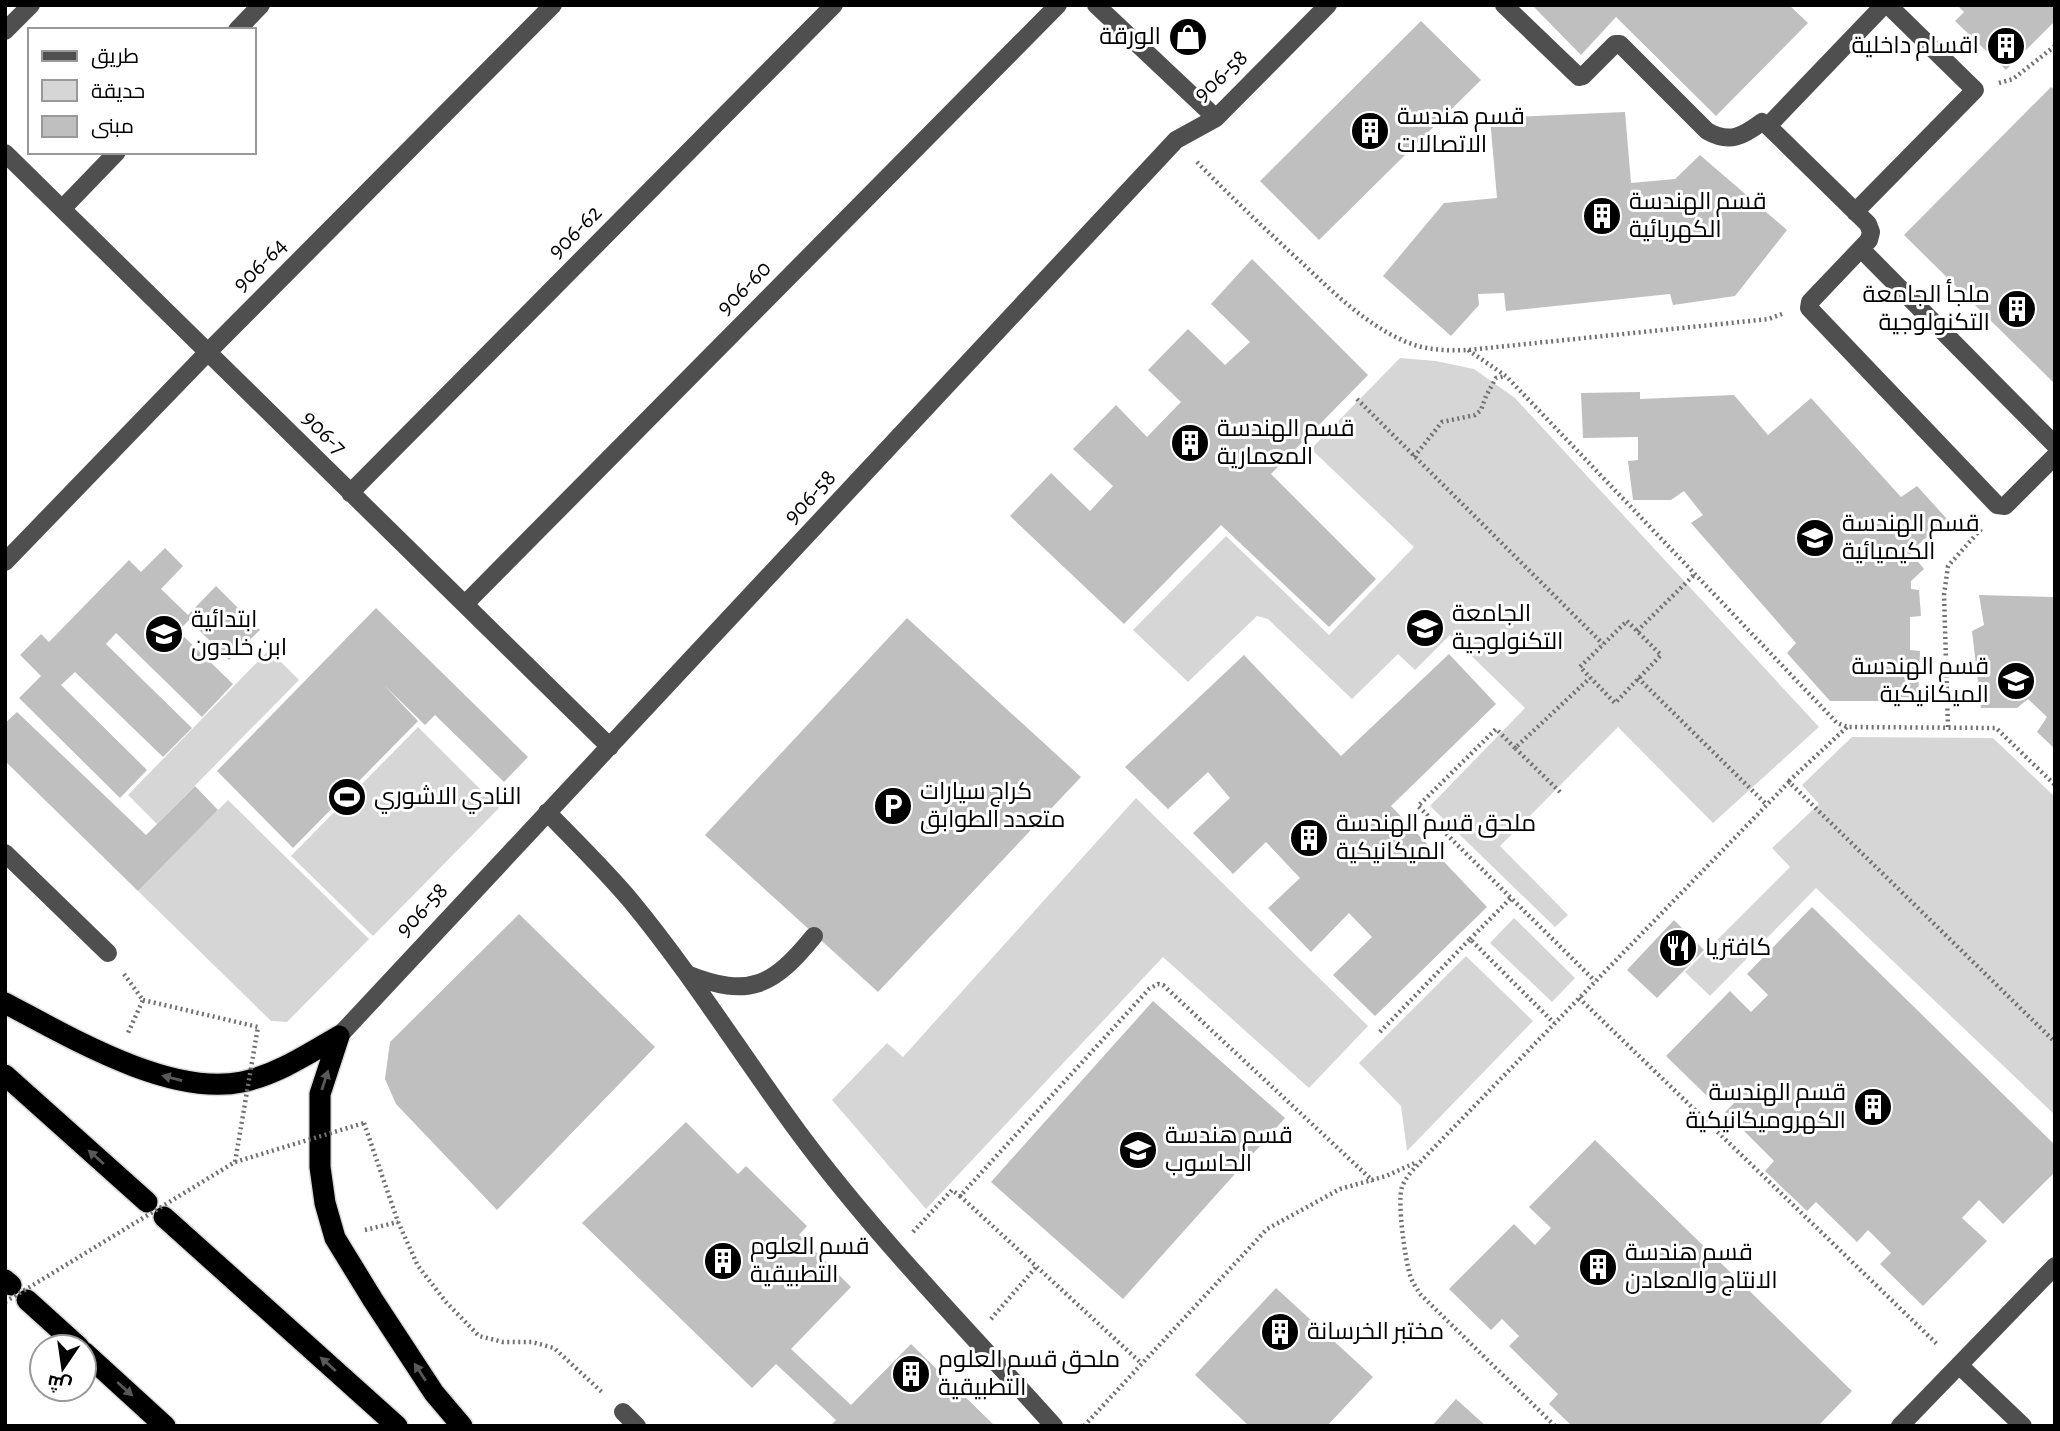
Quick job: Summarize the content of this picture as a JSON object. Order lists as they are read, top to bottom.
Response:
{
  "streets": {
    "street": [
      "906-58",
      "906-62",
      "906-64",
      "906-60",
      "906-7"
    ]
  },
  "crossings": [
    ["906-58", "906-7"],
    ["906-62", "906-7"],
    ["906-64", "906-7"],
    ["906-60", "906-7"]
  ],
  "places": {
    "shop": ["الورقة"],
    "building": [
      "اقسام داخلية",
      "قسم هندسة الاتصالات",
      "قسم الهندسة الكهربائية",
      "ملجأ الجامعة التكنولوجية",
      "قسم الهندسة المعمارية",
      "ملحق قسم الهندسة الميكانيكية",
      "قسم الهندسة الكهروميكانيكية",
      "قسم العلوم التطبيقية",
      "قسم هندسة الانتاج والمعادن",
      "مختبر الخرسانة",
      "ملحق قسم العلوم التطبيقية"
    ],
    "school or university": [
      "قسم الهندسة الكيميائية",
      "الجامعة التكنولوجية",
      "ابتدائية ابن خلدون",
      "قسم الهندسة الميكانيكية",
      "قسم هندسة الحاسوب"
    ],
    "sports": ["النادي الاشوري"],
    "parking": ["كراج سيارات متعدد الطوابق"],
    "restaurant": ["كافتريا"]
  },
  "legend": ["طريق", "حديقة", "مبنى"],
  "north": "bottom"
}
